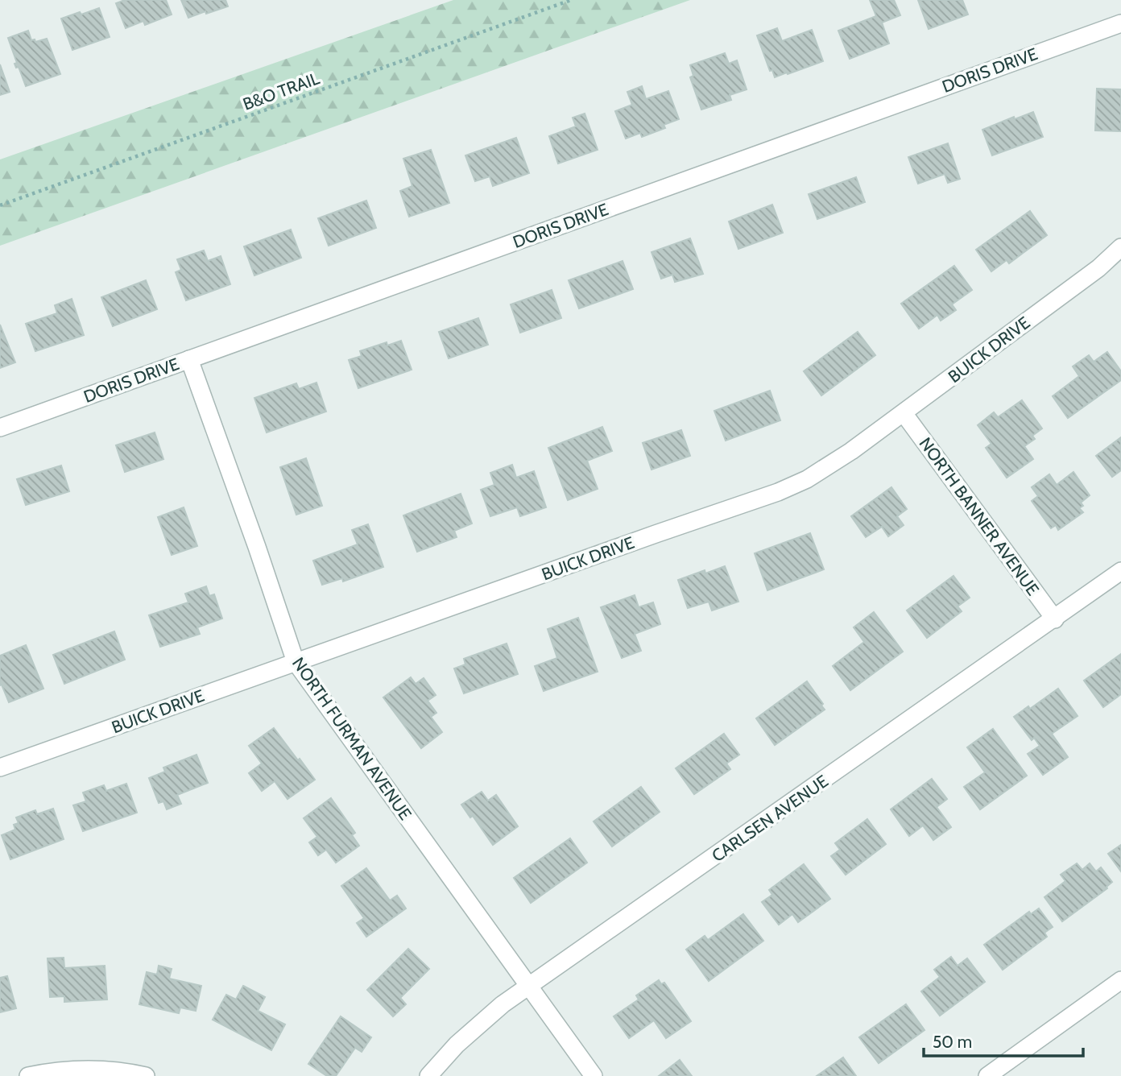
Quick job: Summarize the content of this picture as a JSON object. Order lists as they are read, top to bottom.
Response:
{
  "streets": {
    "street": [
      "DORIS DRIVE",
      "BUICK DRIVE",
      "NORTH BANNER AVENUE",
      "NORTH FURMAN AVENUE",
      "CARLSEN AVENUE"
    ],
    "path": ["B&O TRAIL"]
  },
  "crossings": [
    ["DORIS DRIVE", "NORTH FURMAN AVENUE"],
    ["BUICK DRIVE", "NORTH BANNER AVENUE"],
    ["BUICK DRIVE", "NORTH FURMAN AVENUE"],
    ["NORTH BANNER AVENUE", "CARLSEN AVENUE"],
    ["NORTH FURMAN AVENUE", "CARLSEN AVENUE"]
  ],
  "scale_bar": "50 m"
}
